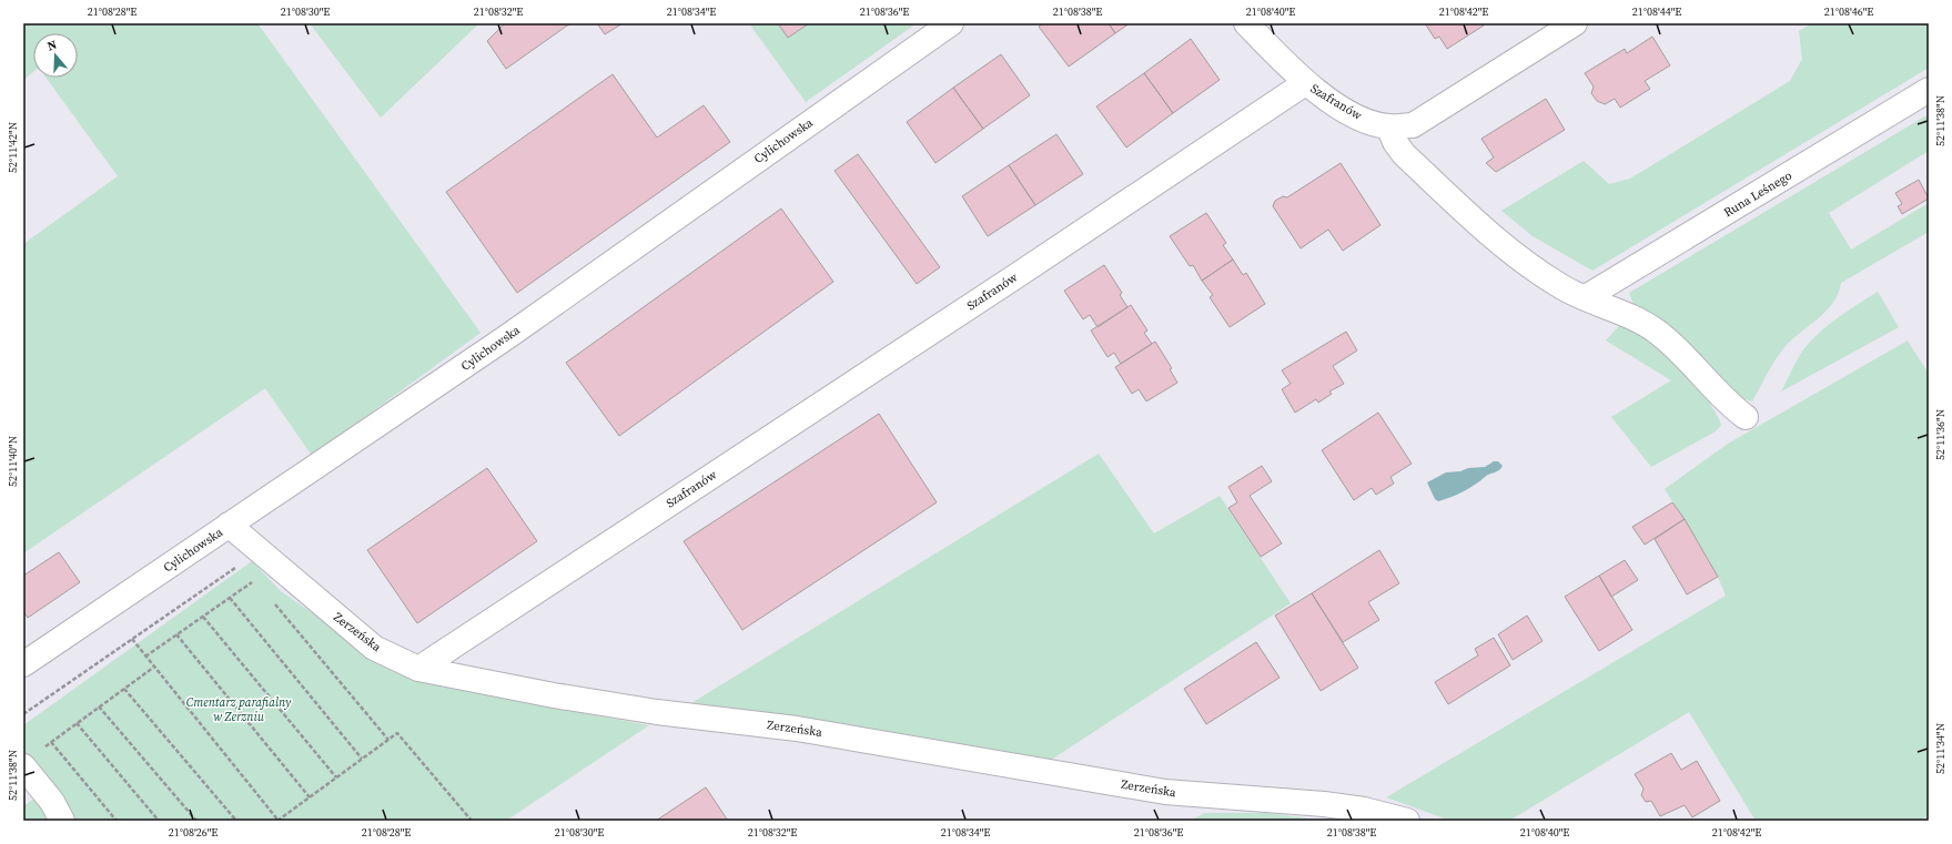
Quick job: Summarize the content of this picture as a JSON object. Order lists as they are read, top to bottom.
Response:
{
  "streets": {
    "street": [
      "Szafranów",
      "Cylichowska",
      "Runa Leśnego",
      "Zerzeńska"
    ]
  },
  "crossings": [
    ["Szafranów", "Zerzeńska"],
    ["Cylichowska", "Zerzeńska"]
  ],
  "parks": ["Cmentarz parafialny w Zerzniu"],
  "north": "top",
  "coordinates": [
    "21°08'28\"E",
    "21°08'30\"E",
    "21°08'32\"E",
    "21°08'34\"E",
    "21°08'36\"E",
    "21°08'38\"E",
    "21°08'40\"E",
    "21°08'42\"E",
    "21°08'44\"E",
    "21°08'46\"E",
    "52°11'38\"N",
    "52°11'42\"N",
    "52°11'36\"N",
    "52°11'40\"N",
    "52°11'34\"N",
    "21°08'26\"E"
  ]
}
